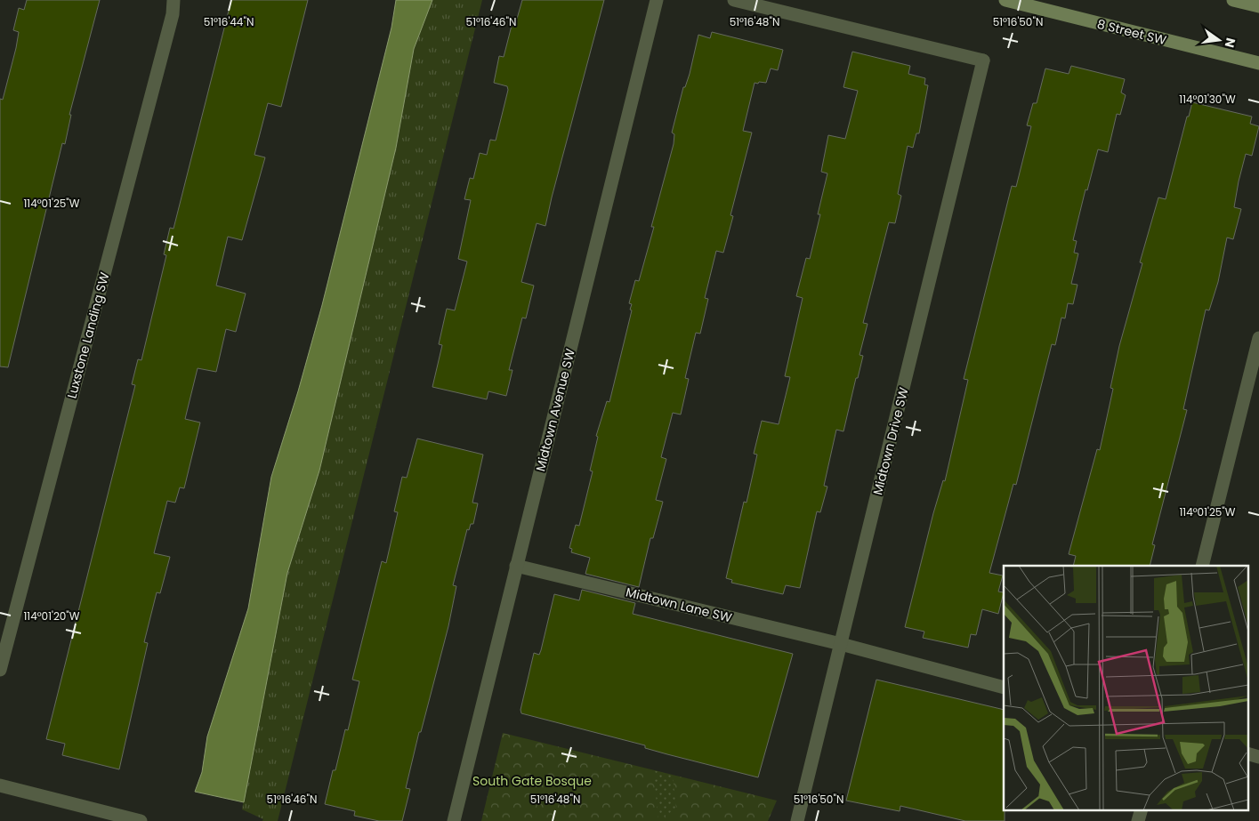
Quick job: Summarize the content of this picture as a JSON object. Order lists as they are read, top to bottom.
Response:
{
  "streets": {
    "main road": ["8 Street SW"],
    "street": [
      "Luxstone Landing SW",
      "Midtown Avenue SW",
      "Midtown Drive SW",
      "Midtown Lane SW"
    ]
  },
  "crossings": [
    ["Midtown Avenue SW", "Midtown Lane SW"],
    ["Midtown Drive SW", "Midtown Lane SW"]
  ],
  "parks": ["South Gate Bosque"],
  "north": "right",
  "coordinates": [
    "51°16'44\"N",
    "51°16'46\"N",
    "51°16'48\"N",
    "51°16'50\"N",
    "114°01'30\"W",
    "114°01'25\"W",
    "114°01'20\"W"
  ]
}
